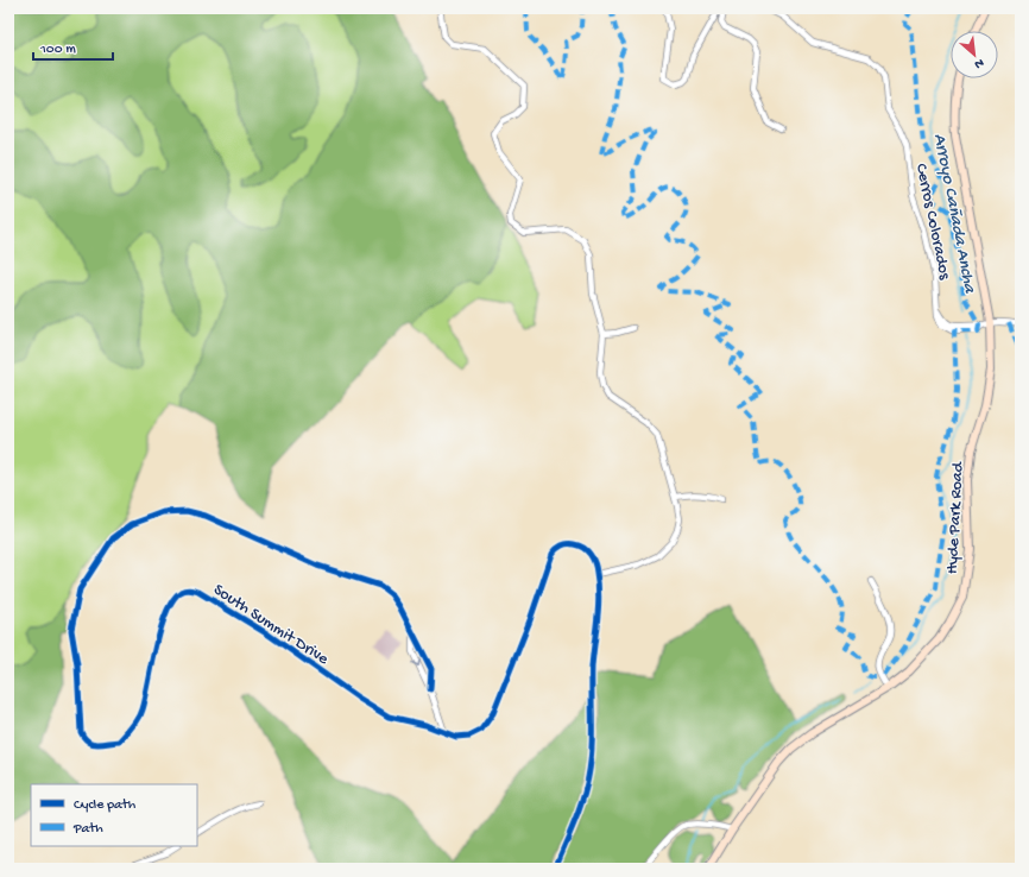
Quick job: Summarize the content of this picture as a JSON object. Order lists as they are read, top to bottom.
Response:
{
  "streets": {
    "main road": ["Hyde Park Road"],
    "street": ["Cerros Colorados", "South Summit Drive"]
  },
  "crossings": [
    ["Cerros Colorados", "Hyde Park Road"]
  ],
  "water": ["Arroyo Cañada Ancha"],
  "legend": ["Cycle path", "Path"],
  "scale_bar": "100 m",
  "north": "bottom right"
}
